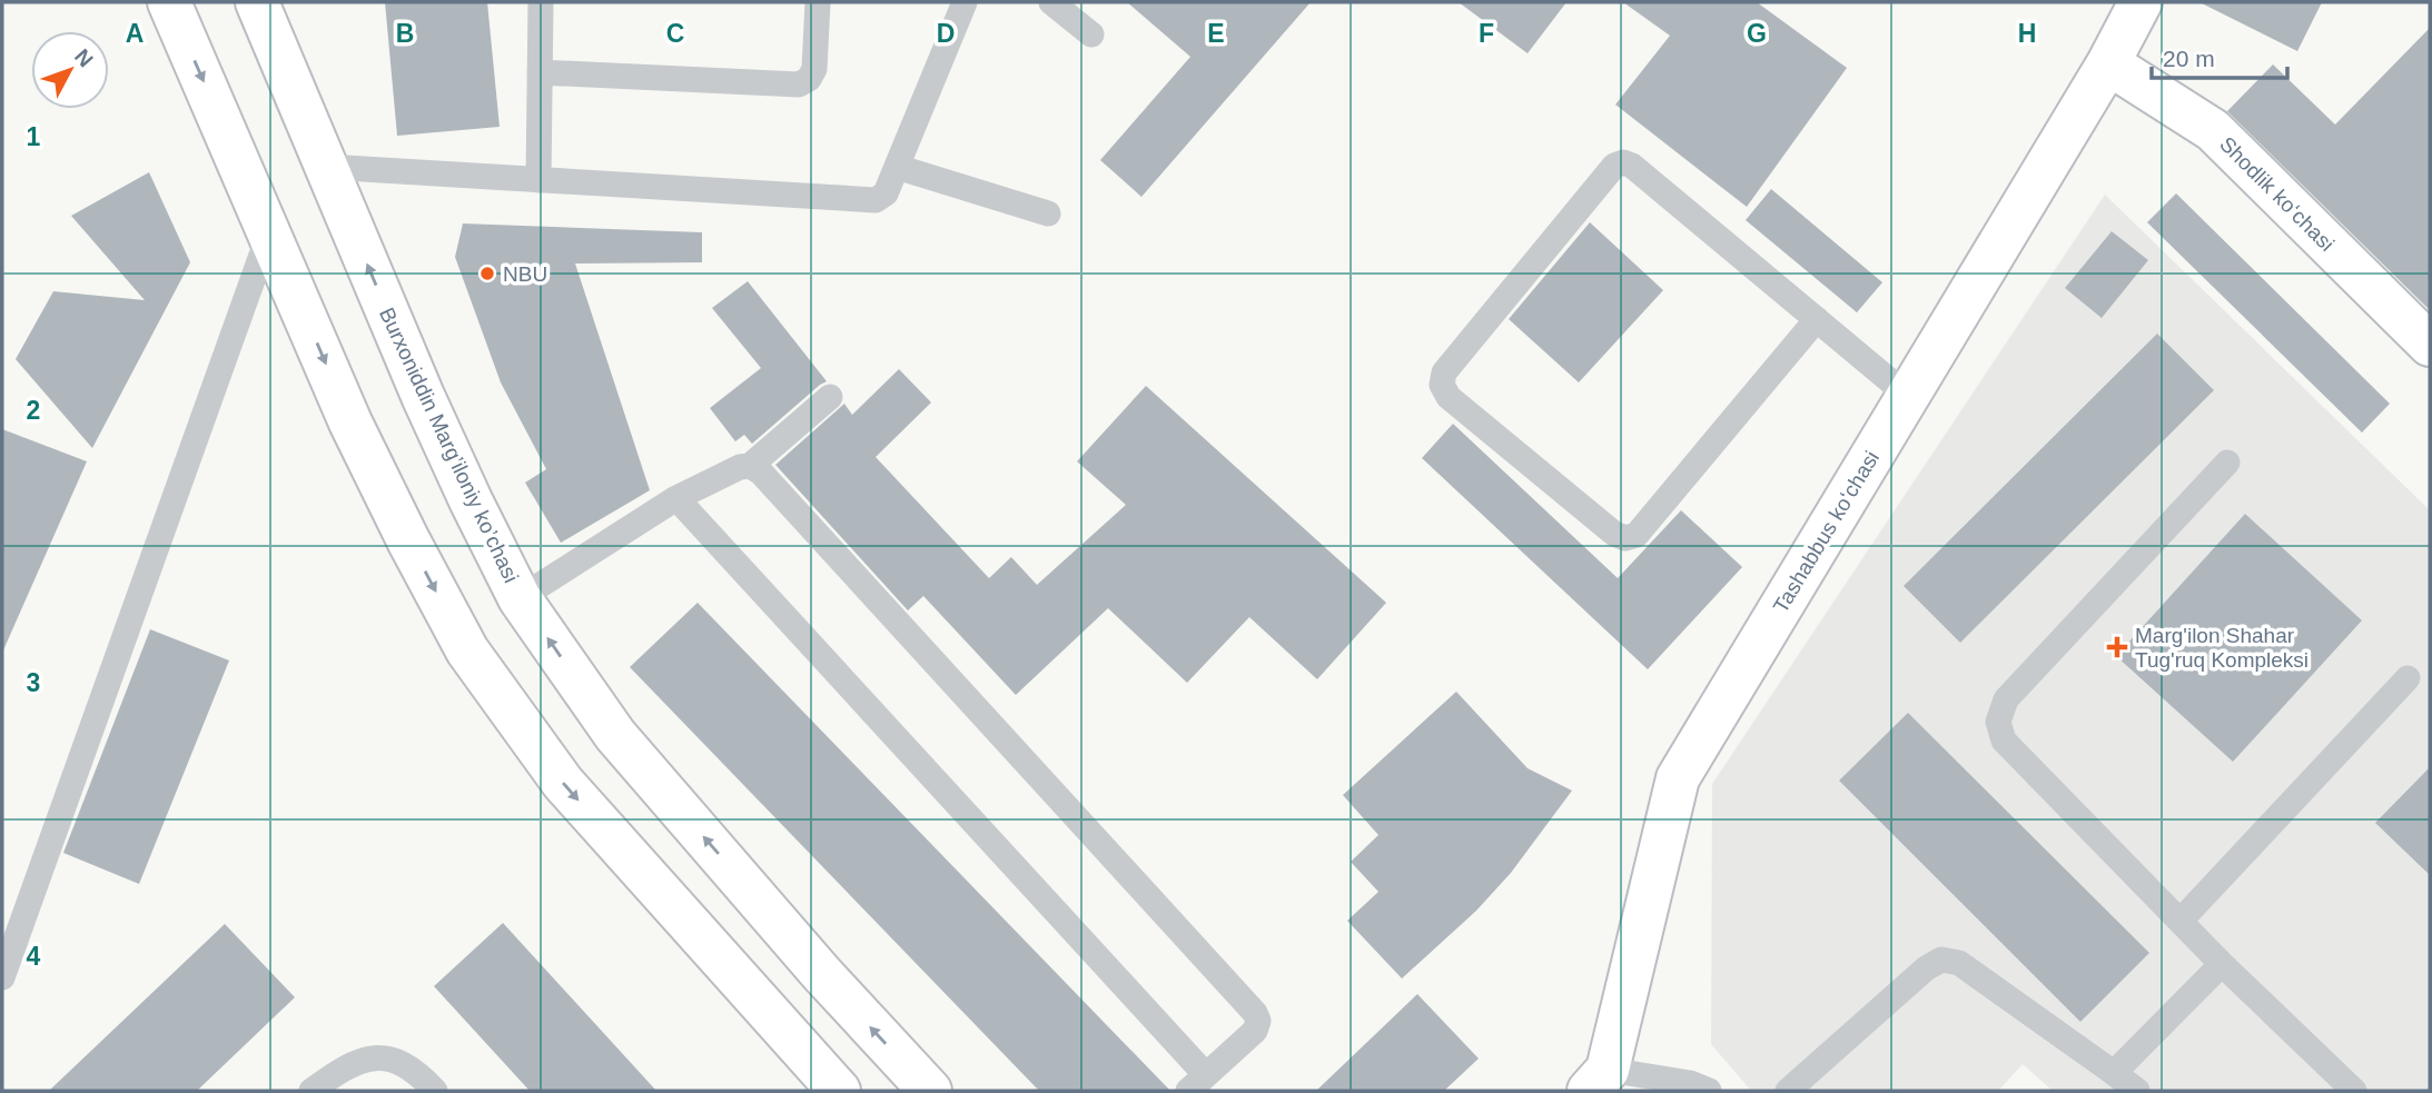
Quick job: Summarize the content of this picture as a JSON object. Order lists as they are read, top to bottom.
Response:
{
  "streets": {
    "main road": ["Shodlik koʻchasi", "Burxoniddin Marg’iloniy ko’chasi", "Tashabbus koʻchasi"]
  },
  "crossings": [
    ["Shodlik koʻchasi", "Tashabbus koʻchasi"]
  ],
  "places": {
    "other": ["NBU"],
    "health": ["Marg'ilon Shahar Tug'ruq Kompleksi"]
  },
  "scale_bar": "20 m",
  "north": "top right",
  "grid": {
    "columns": [
      "A",
      "B",
      "C",
      "D",
      "E",
      "F",
      "G",
      "H"
    ],
    "rows": [
      "1",
      "2",
      "3",
      "4"
    ]
  }
}
